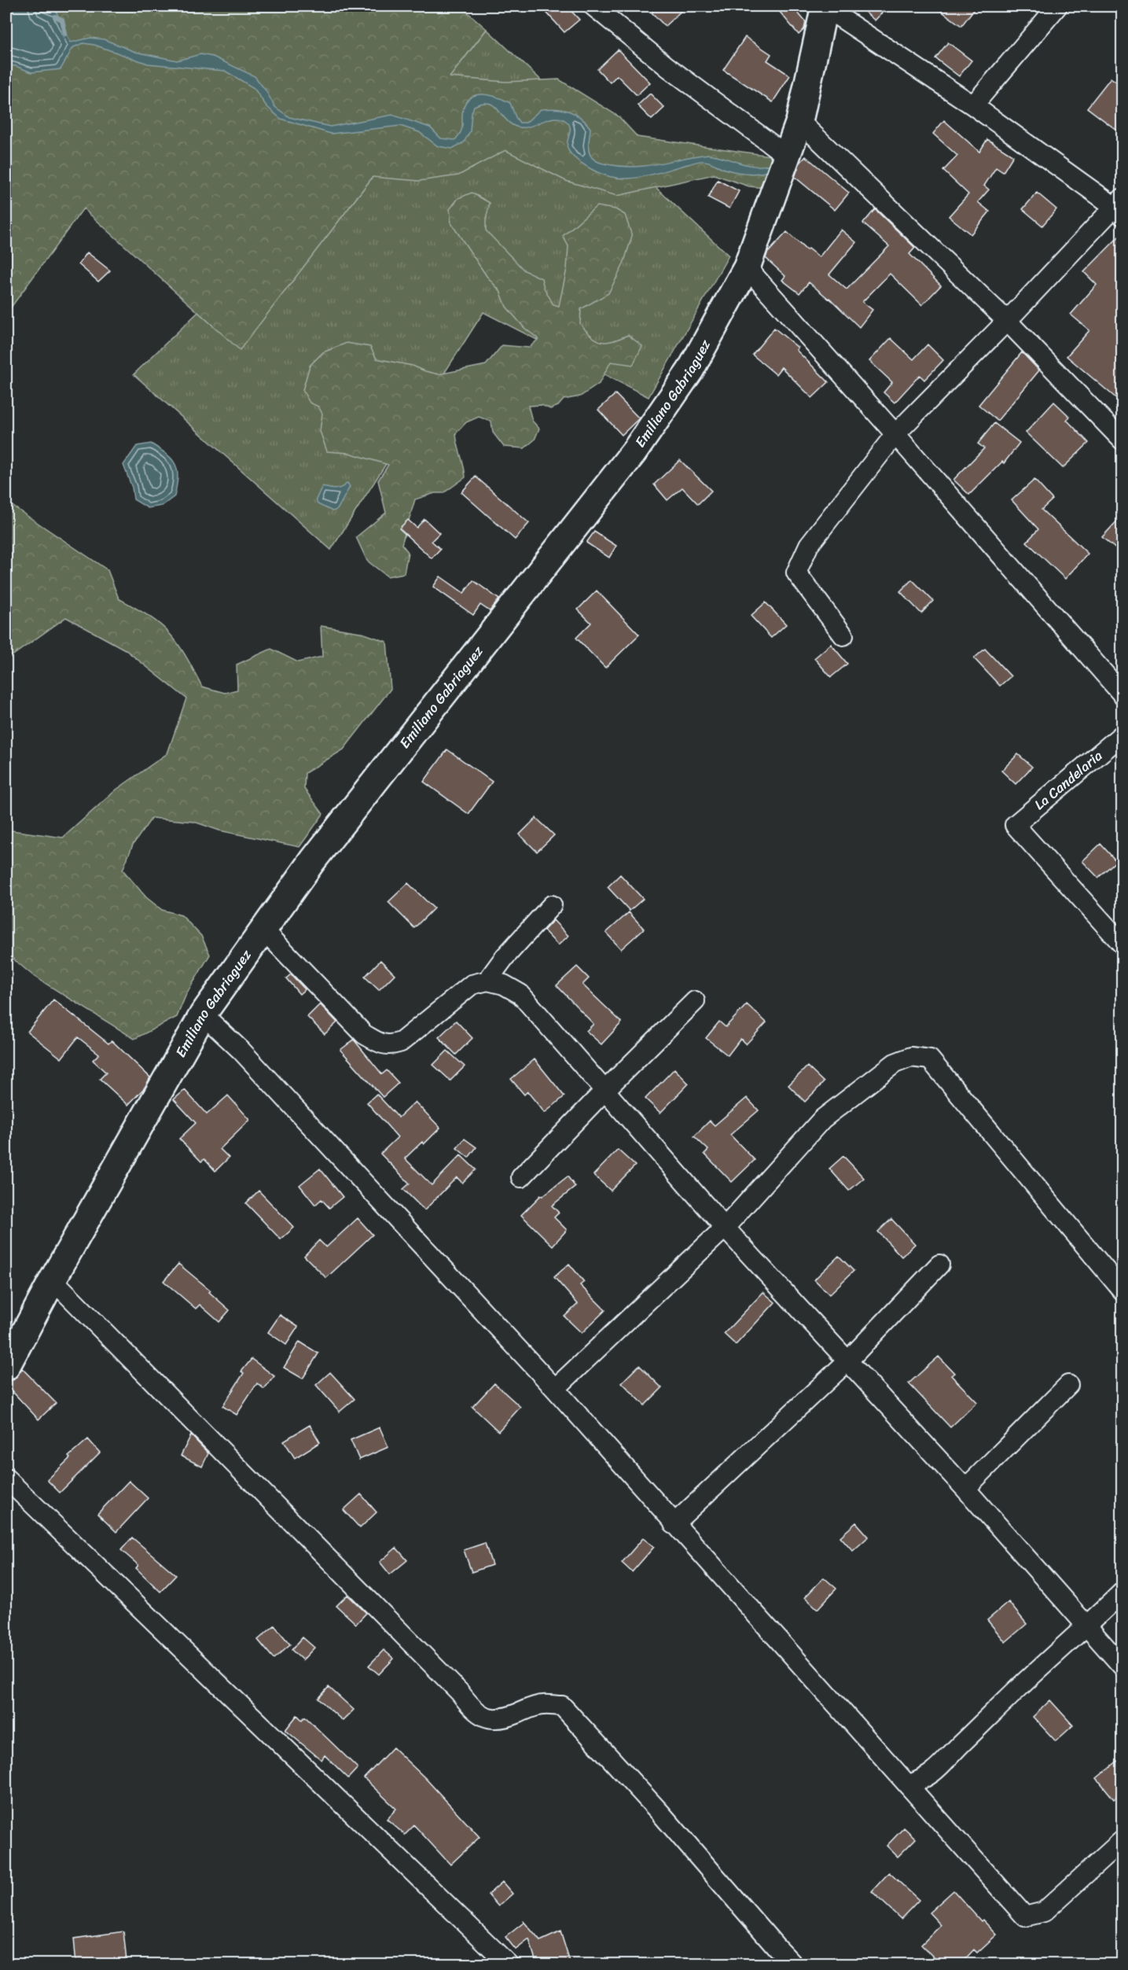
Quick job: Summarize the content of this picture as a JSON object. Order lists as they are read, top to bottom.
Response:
{
  "streets": {
    "main road": ["Emiliano Gabriaguez"],
    "street": ["La Candelaria"]
  }
}
